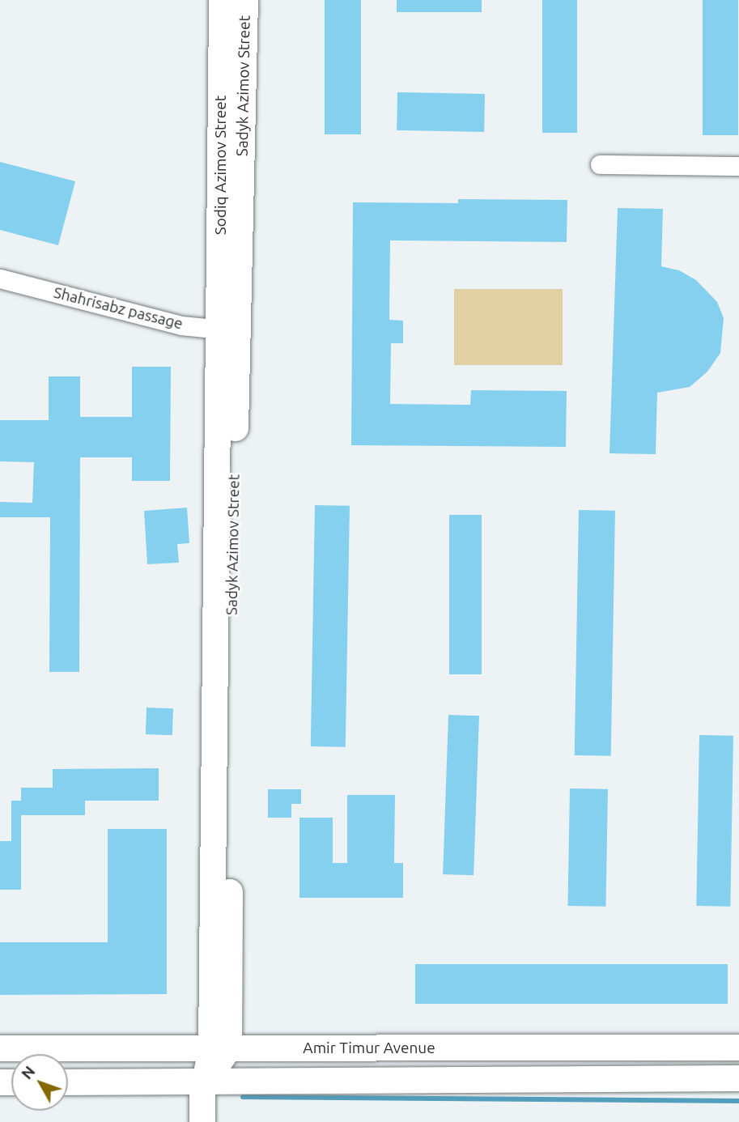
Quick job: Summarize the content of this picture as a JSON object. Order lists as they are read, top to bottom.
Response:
{
  "streets": {
    "main road": ["Sadyk Azimov Street", "Sodiq Azimov Street", "Amir Timur Avenue"],
    "street": ["Shahrisabz passage"]
  },
  "crossings": [
    ["Sadyk Azimov Street", "Sodiq Azimov Street"],
    ["Sadyk Azimov Street", "Shahrisabz passage"],
    ["Sadyk Azimov Street", "Amir Timur Avenue"],
    ["Sodiq Azimov Street", "Shahrisabz passage"]
  ],
  "north": "top left"
}
